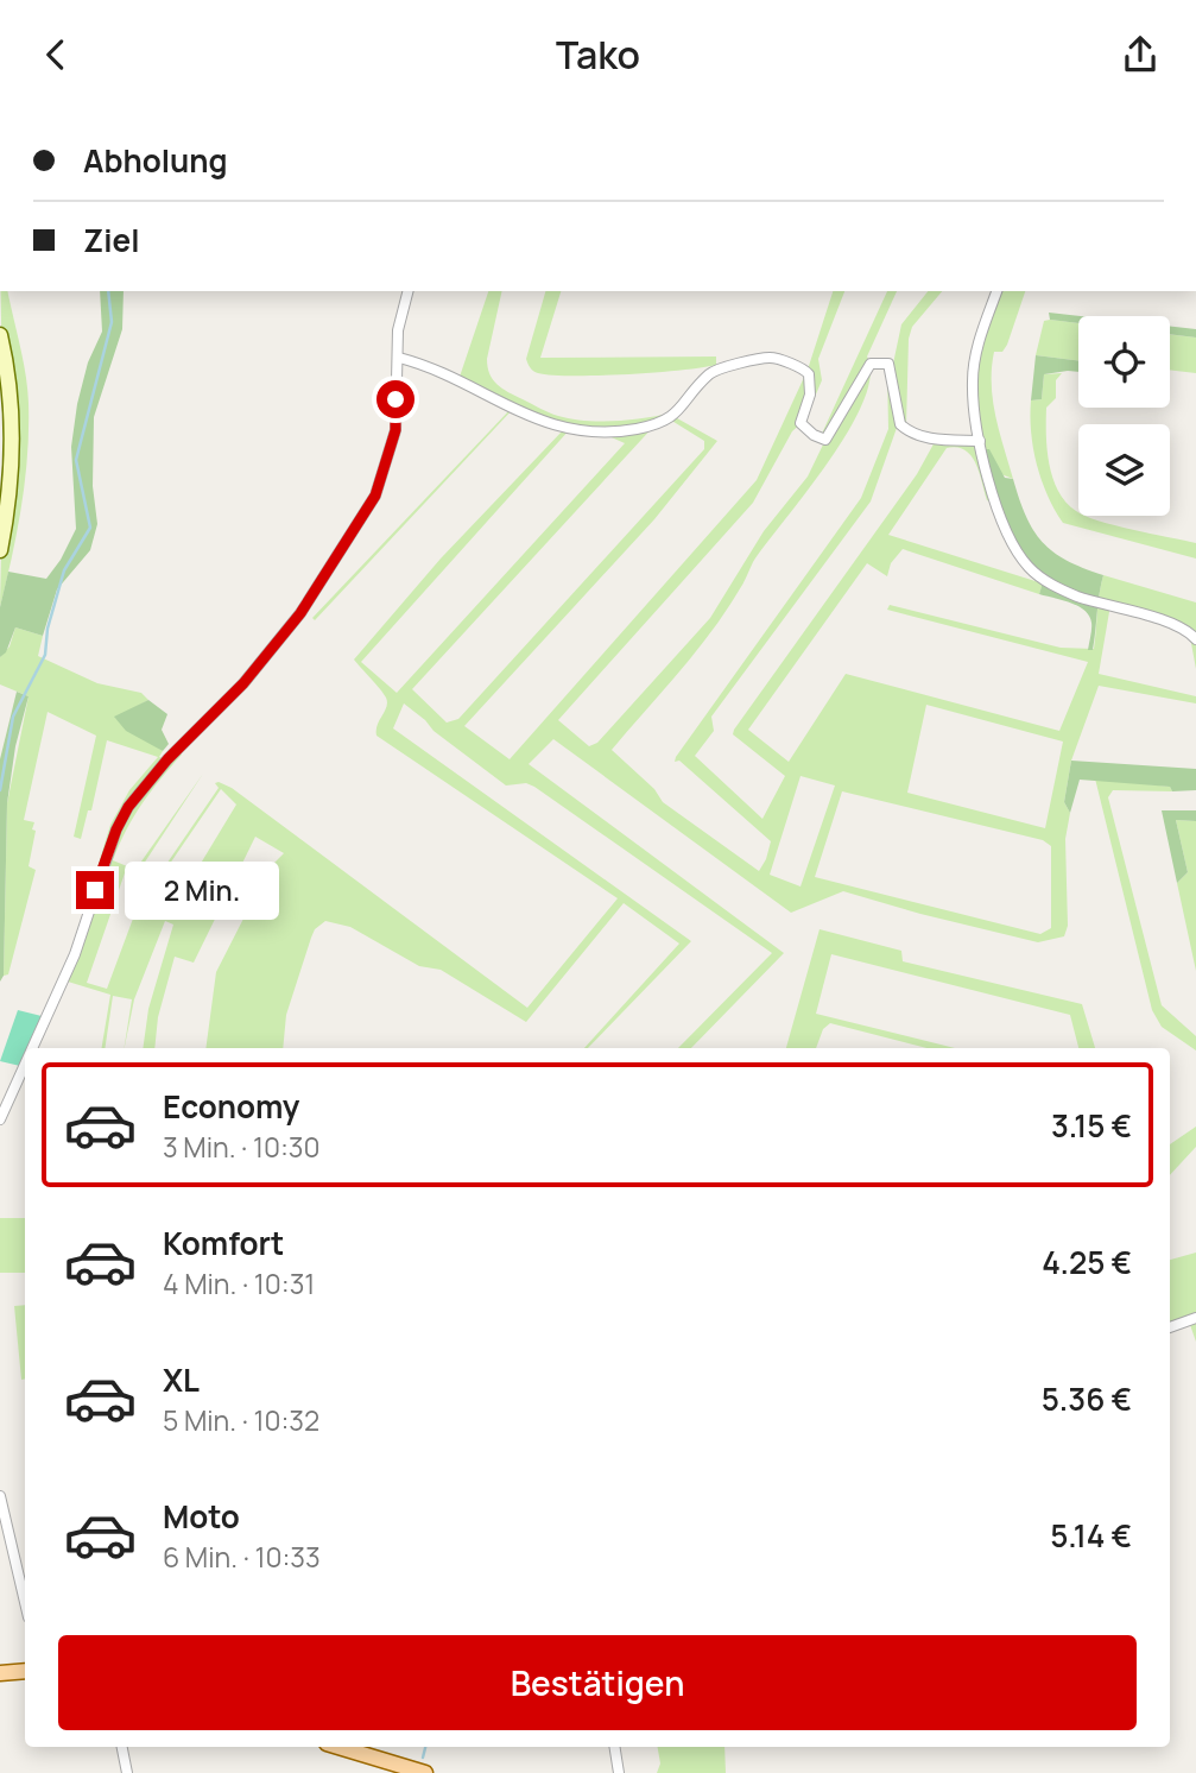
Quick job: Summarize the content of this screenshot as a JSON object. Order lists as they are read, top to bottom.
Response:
{
  "page": {
    "header": "Tako",
    "banner": ["Abholung", "Ziel"],
    "bubble": "2 Min.",
    "list": [
      {
        "name": "Economy",
        "note": "3 Min. · 10:30",
        "value": "3.15 €"
      },
      {
        "name": "Komfort",
        "note": "4 Min. · 10:31",
        "value": "4.25 €"
      },
      {
        "name": "XL",
        "note": "5 Min. · 10:32",
        "value": "5.36 €"
      },
      {
        "name": "Moto",
        "note": "6 Min. · 10:33",
        "value": "5.14 €"
      }
    ],
    "buttons": "Bestätigen"
  }
}
